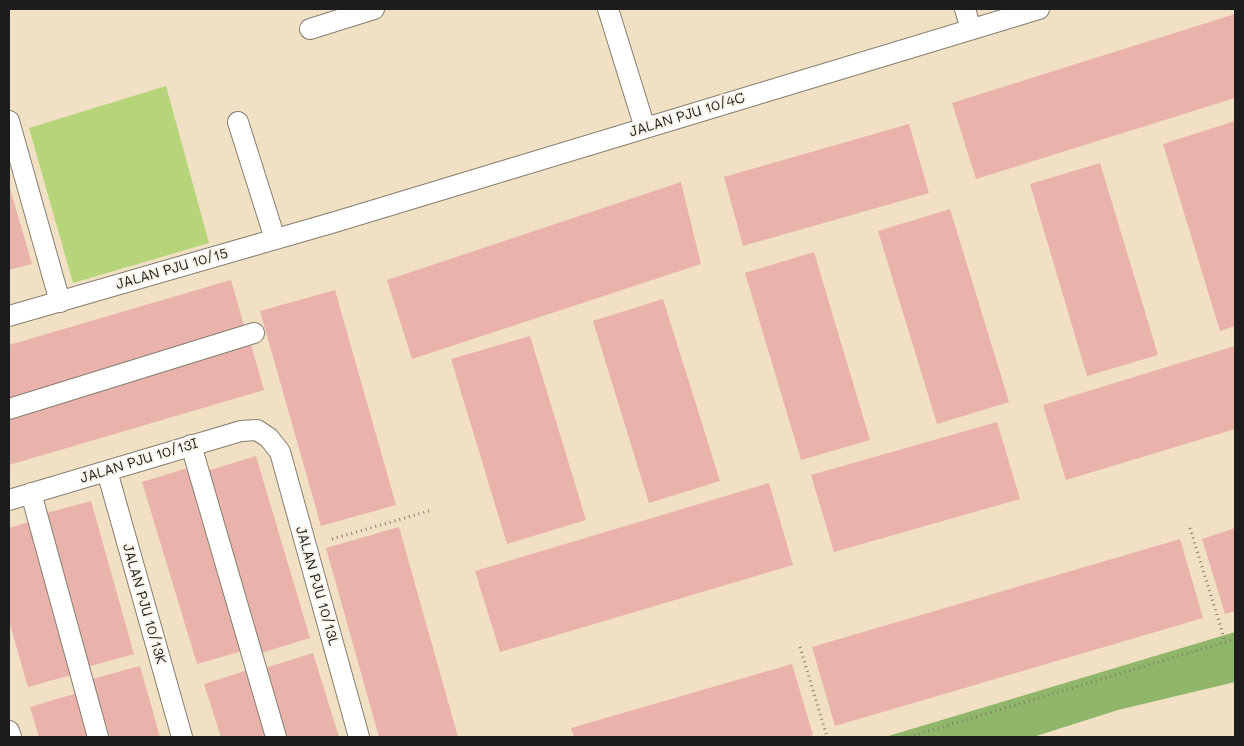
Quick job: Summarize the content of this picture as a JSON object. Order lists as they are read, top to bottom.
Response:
{
  "streets": {
    "street": [
      "JALAN PJU 10/4C",
      "JALAN PJU 10/15",
      "JALAN PJU 10/13I",
      "JALAN PJU 10/13L",
      "JALAN PJU 10/13K"
    ]
  },
  "crossings": [
    ["JALAN PJU 10/4C", "JALAN PJU 10/15"],
    ["JALAN PJU 10/13I", "JALAN PJU 10/13L"],
    ["JALAN PJU 10/13I", "JALAN PJU 10/13K"]
  ]
}
